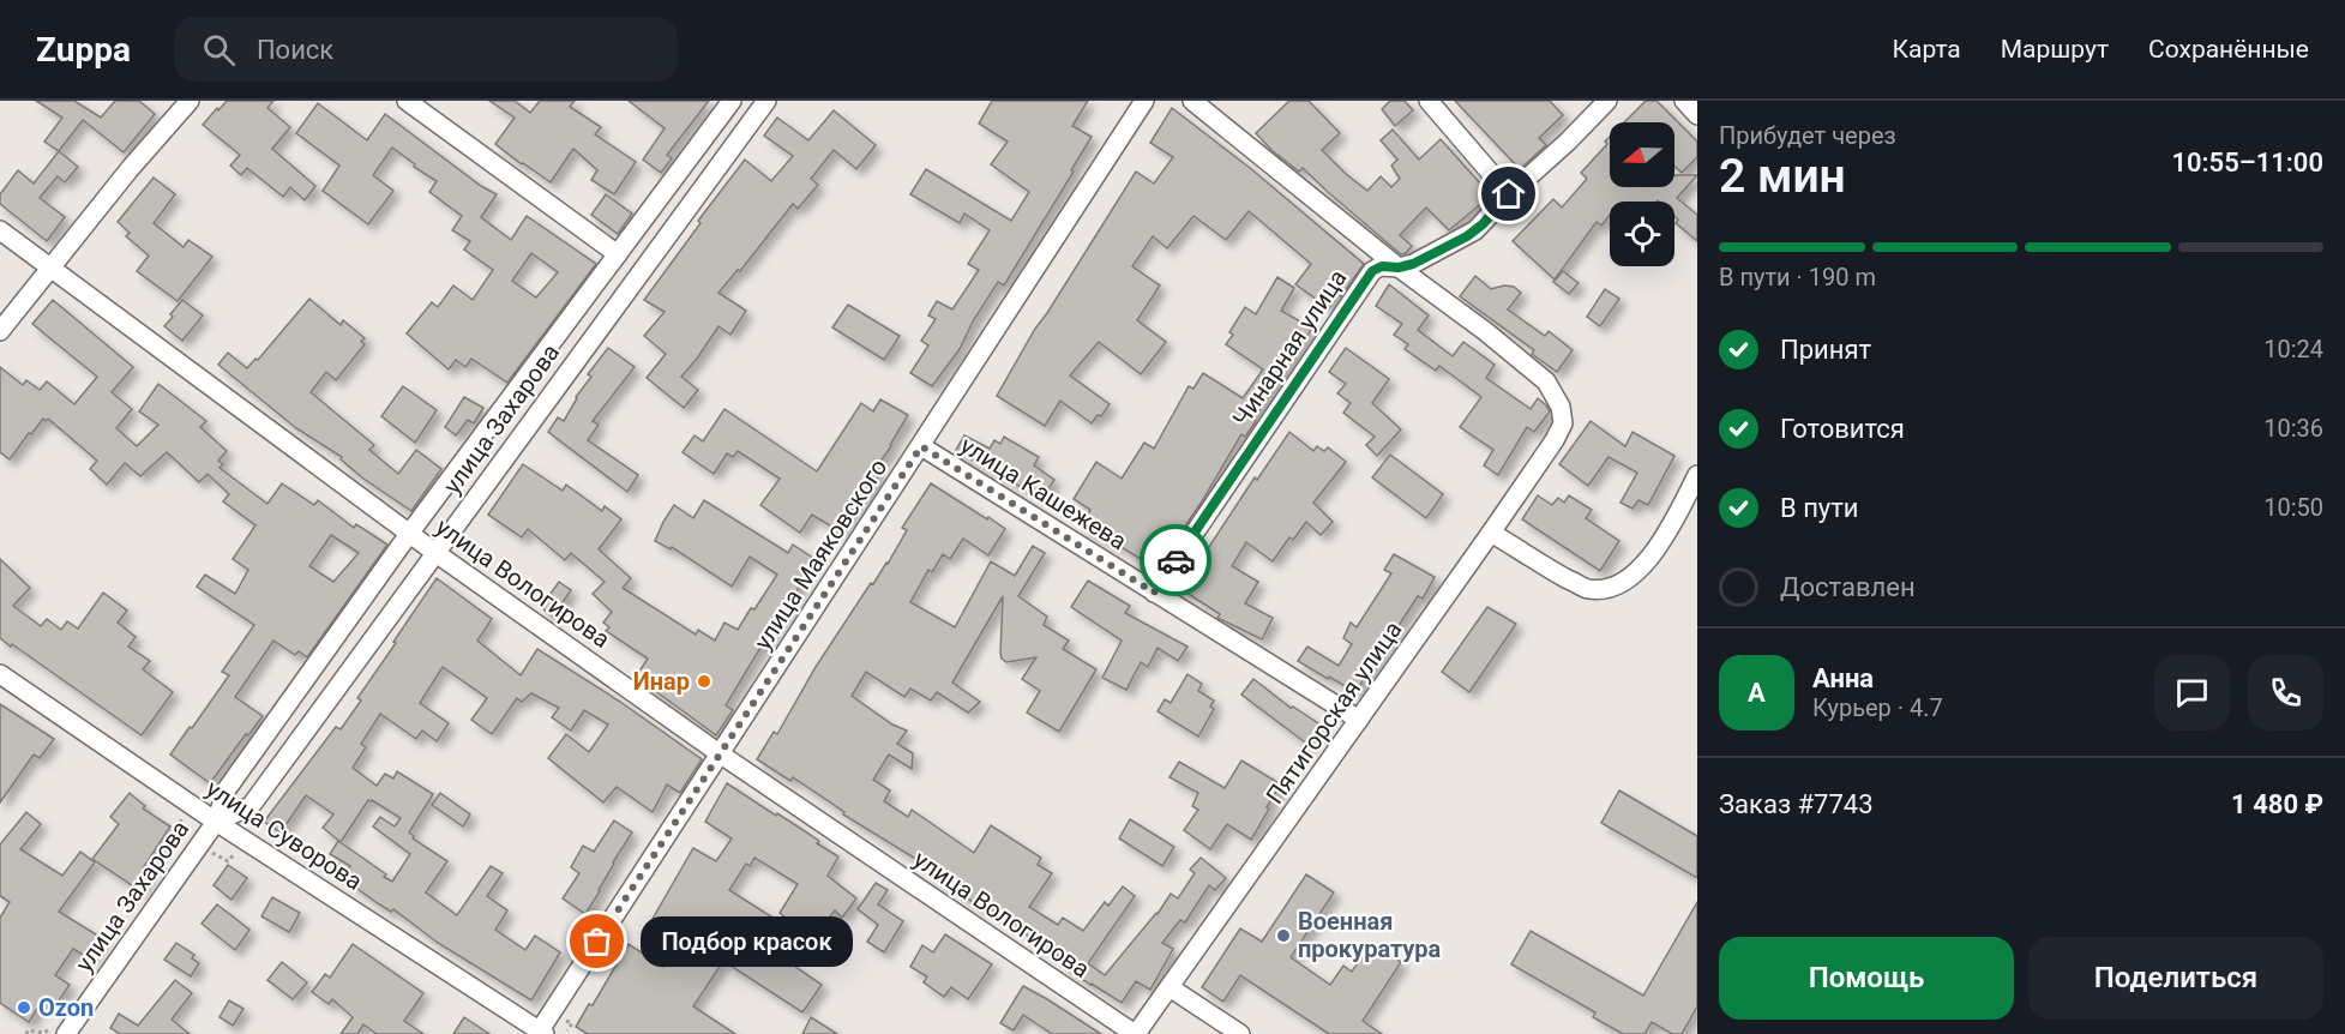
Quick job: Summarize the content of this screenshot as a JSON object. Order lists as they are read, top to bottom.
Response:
{
  "streets": {
    "street": [
      "Чинарная улица",
      "улица Захарова",
      "улица Кашежева",
      "улица Маяковского",
      "улица Вологирова",
      "Пятигорская улица",
      "улица Суворова"
    ]
  },
  "crossings": [
    ["Чинарная улица", "улица Кашежева"],
    ["Чинарная улица", "Пятигорская улица"],
    ["улица Захарова", "улица Вологирова"],
    ["улица Захарова", "улица Суворова"],
    ["улица Кашежева", "улица Маяковского"],
    ["улица Кашежева", "Пятигорская улица"],
    ["улица Маяковского", "улица Вологирова"],
    ["улица Маяковского", "улица Суворова"],
    ["улица Вологирова", "Пятигорская улица"]
  ],
  "places": [
    "Инар",
    "Военная прокуратура",
    "Подбор красок",
    "Ozon"
  ],
  "north": "left",
  "page": {
    "header": "Zuppa",
    "search": "Поиск",
    "nav": ["Карта", "Маршрут", "Сохранённые"],
    "heading": ["2 мин", "Прибудет через", "10:55–11:00"],
    "panel": [
      "Анна",
      "Курьер · 4.7",
      "Заказ #7743",
      "1 480 ₽"
    ],
    "bar": "В пути · 190 m",
    "list": [
      ["Принят", "10:24"],
      ["Готовится", "10:36"],
      ["В пути", "10:50"],
      "Доставлен"
    ],
    "round": "А",
    "bubble": "Подбор красок",
    "buttons": ["Помощь", "Поделиться"]
  }
}
